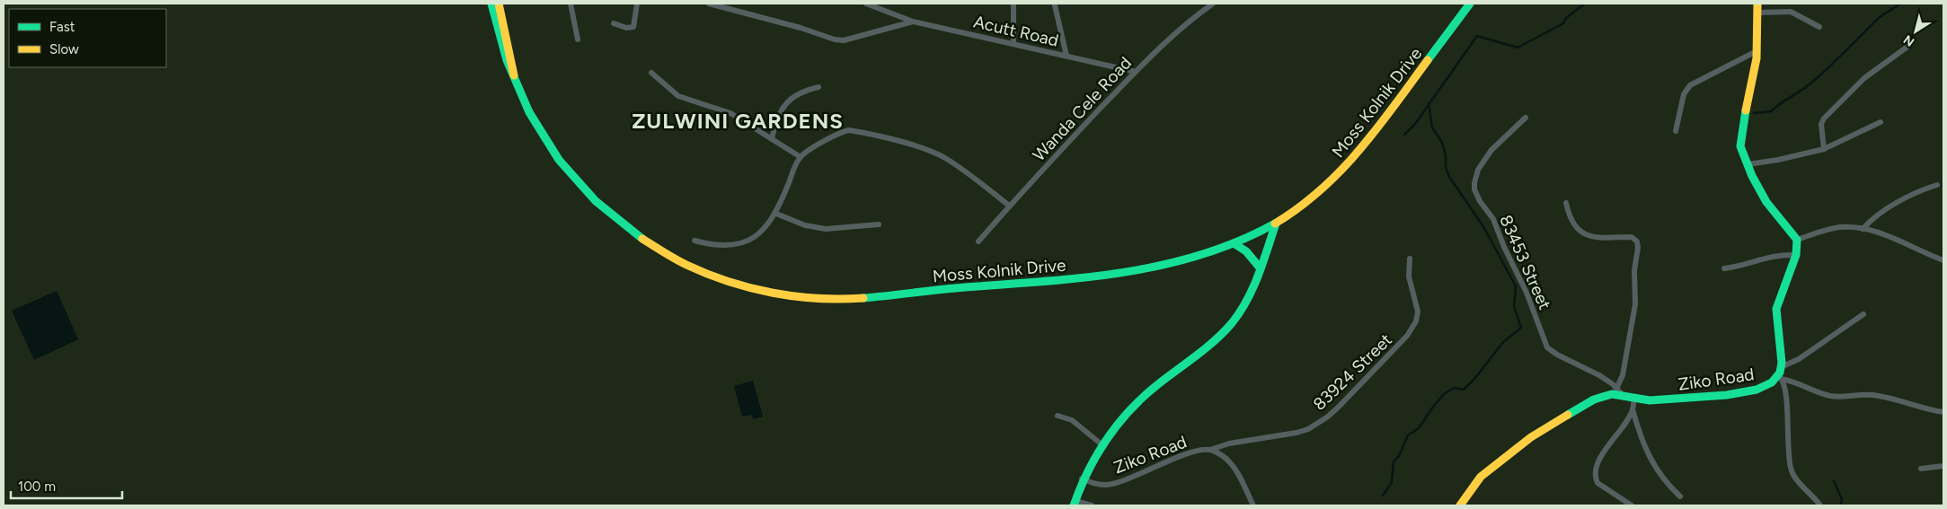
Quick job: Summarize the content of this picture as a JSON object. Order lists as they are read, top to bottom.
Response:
{
  "streets": {
    "main road": ["Moss Kolnik Drive", "Ziko Road"],
    "street": [
      "Acutt Road",
      "Wanda Cele Road",
      "83453 Street",
      "83924 Street"
    ]
  },
  "crossings": [
    ["Acutt Road", "Wanda Cele Road"],
    ["83453 Street", "Ziko Road"],
    ["83924 Street", "Ziko Road"]
  ],
  "districts": ["ZULWINI GARDENS"],
  "legend": ["Fast", "Slow"],
  "scale_bar": "100 m",
  "north": "bottom left"
}
